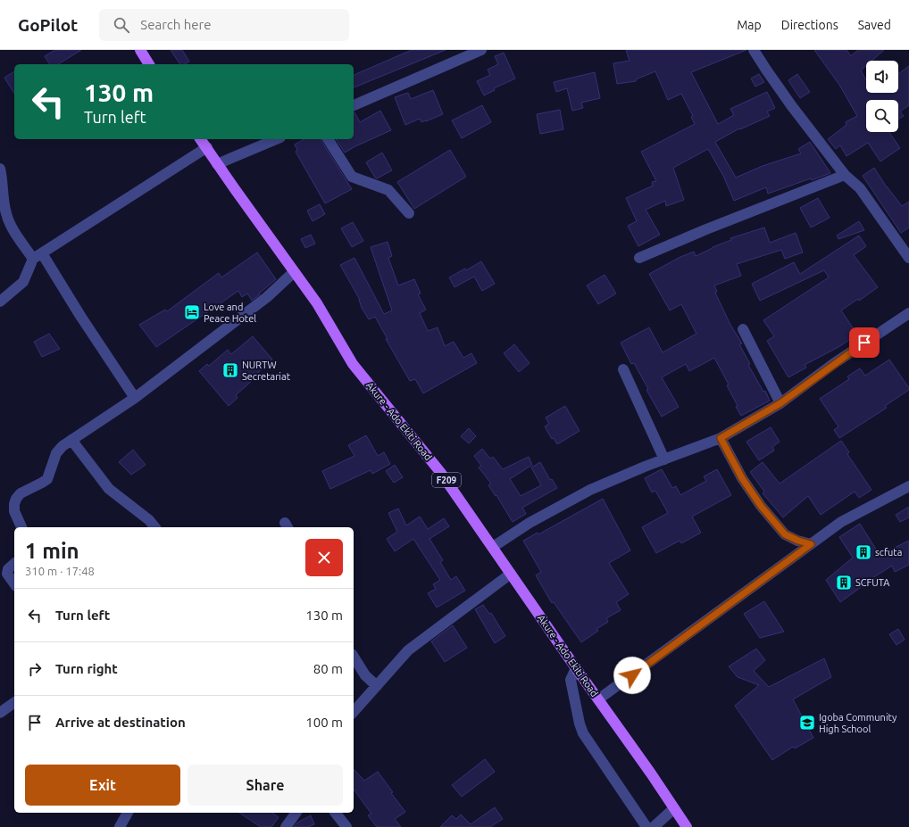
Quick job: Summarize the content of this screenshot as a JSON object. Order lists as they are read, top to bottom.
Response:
{
  "streets": {
    "main road": ["Akure - Ado Ekiti Road", "F209"]
  },
  "places": {
    "hotel": ["Love and Peace Hotel"],
    "building": ["NURTW Secretariat", "scfuta", "SCFUTA"],
    "school or university": ["Igoba Community High School"]
  },
  "page": {
    "header": "GoPilot",
    "search": "Search here",
    "nav": ["Map", "Directions", "Saved"],
    "turn": ["130 m", "Turn left"],
    "heading": ["1 min", "310 m · 17:48"],
    "list": [
      {
        "name": "Turn left",
        "value": "130 m"
      },
      {
        "name": "Turn right",
        "value": "80 m"
      },
      {
        "name": "Arrive at destination",
        "value": "100 m"
      }
    ],
    "buttons": ["Exit", "Share"]
  }
}
